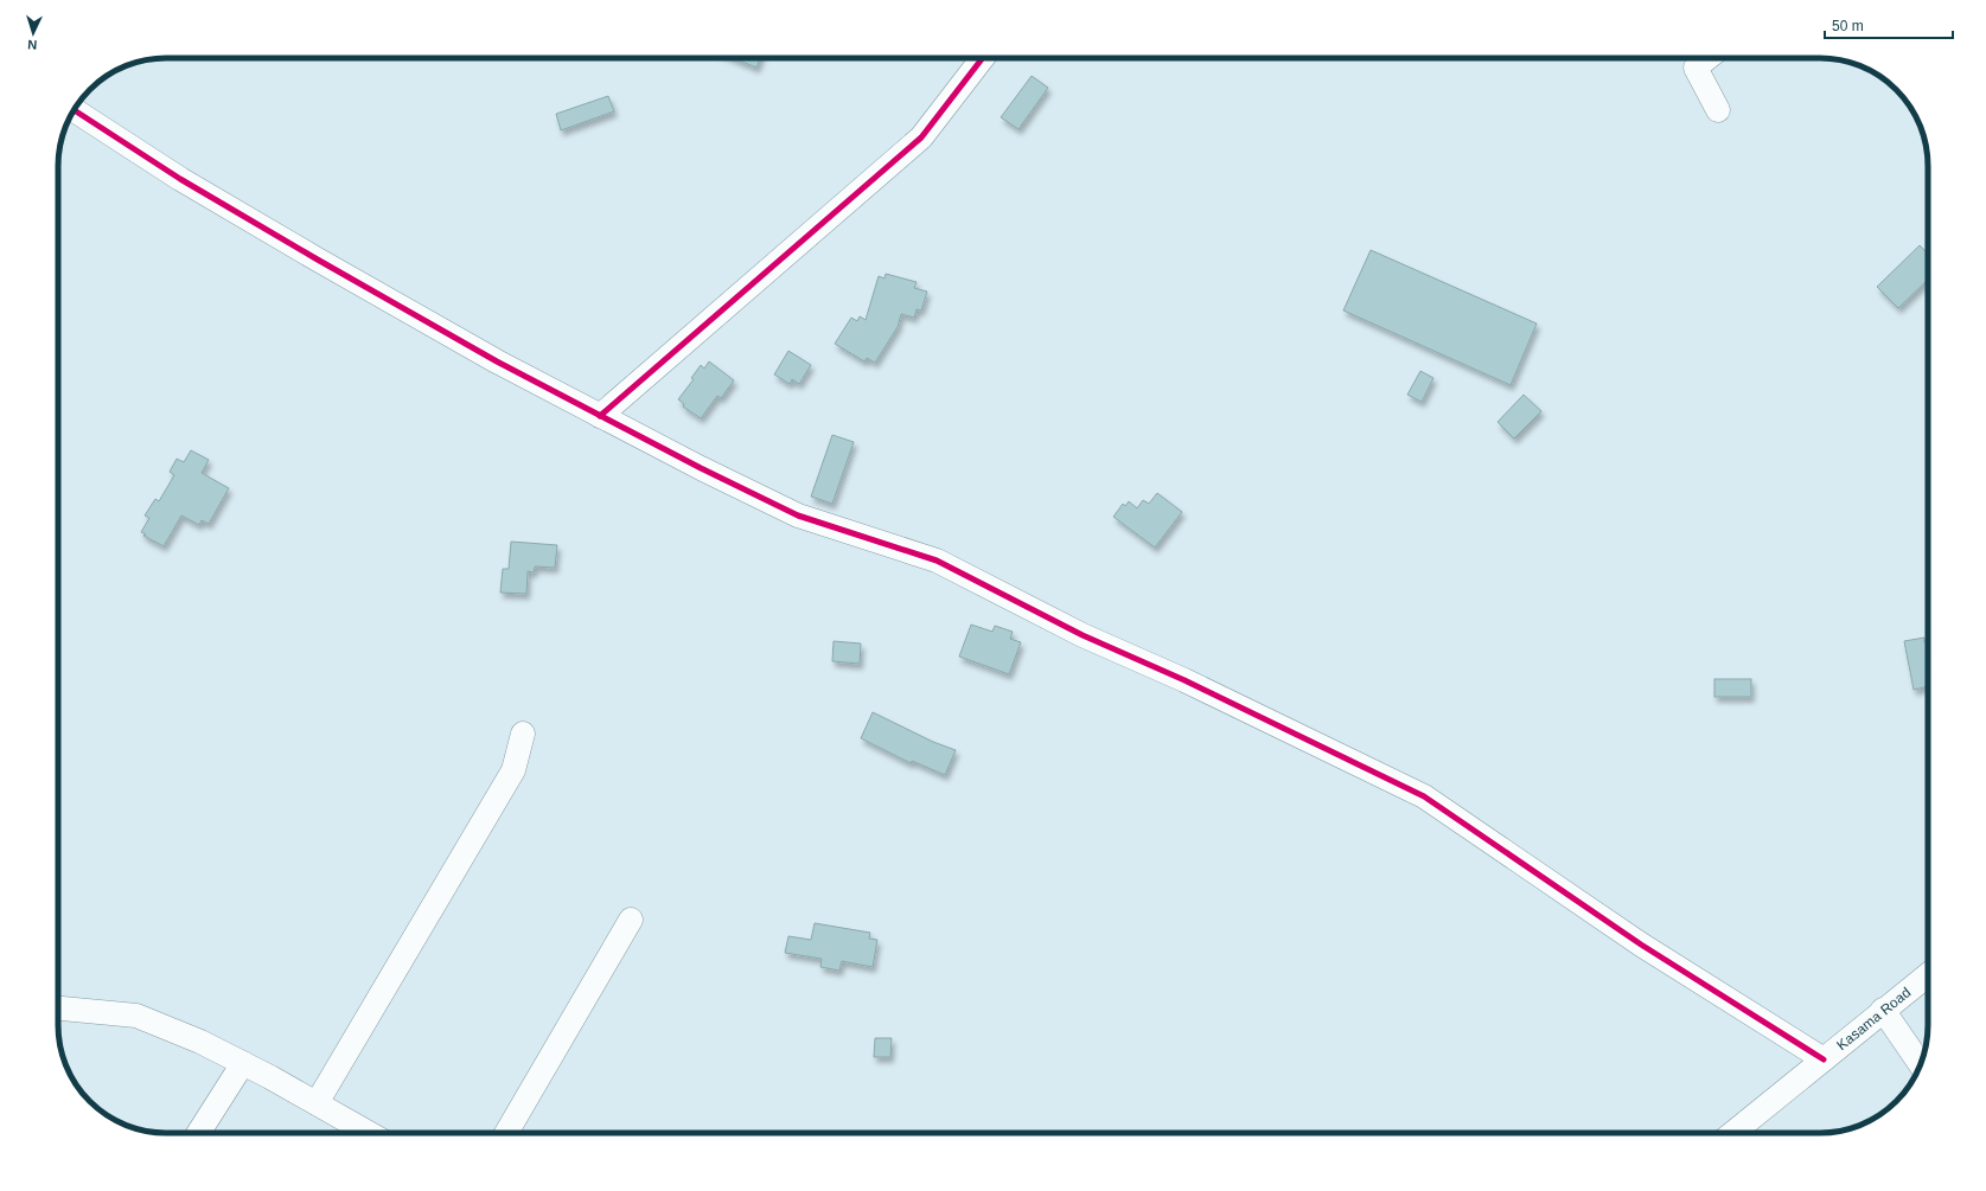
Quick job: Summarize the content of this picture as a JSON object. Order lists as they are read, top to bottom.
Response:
{
  "streets": {
    "street": ["Kasama Road"]
  },
  "scale_bar": "50 m",
  "north": "bottom"
}
